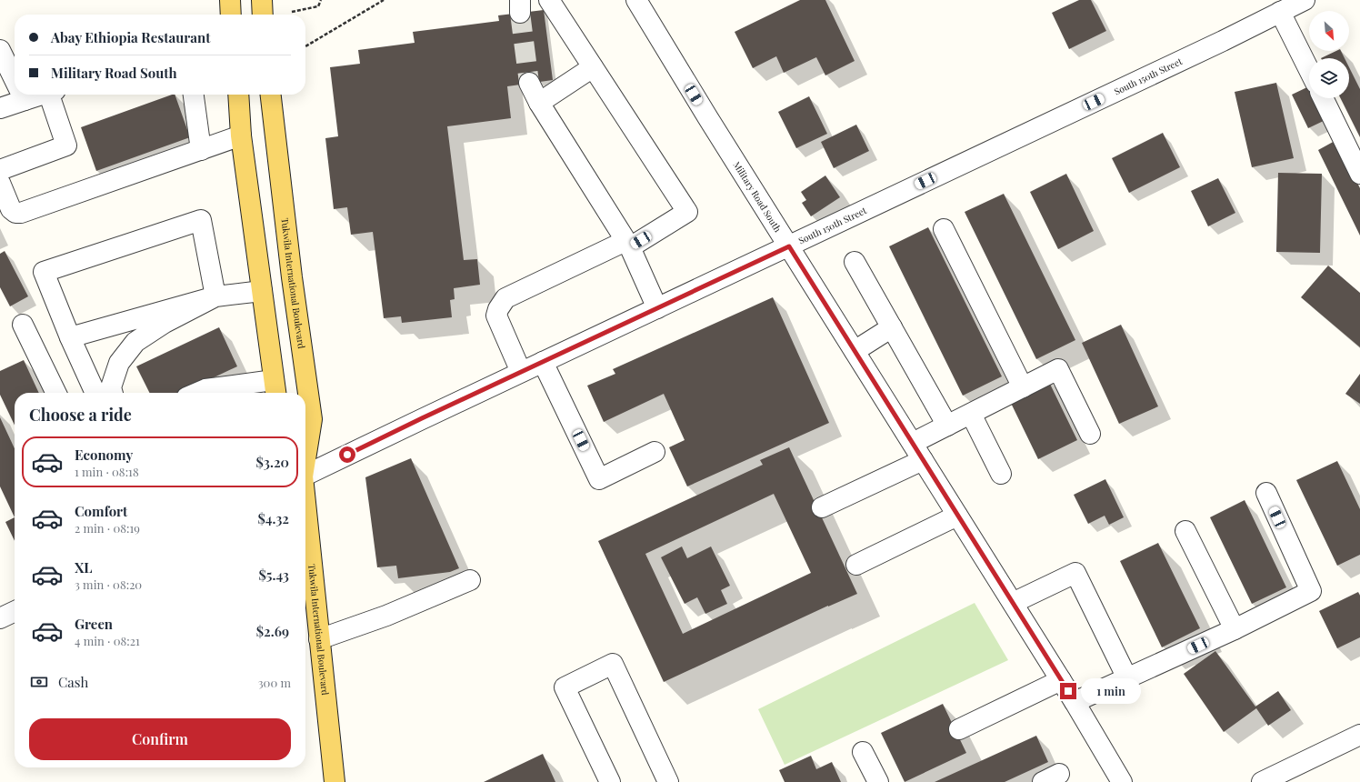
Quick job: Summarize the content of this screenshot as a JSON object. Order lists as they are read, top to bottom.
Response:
{
  "streets": {
    "main road": ["Tukwila International Boulevard"],
    "street": ["South 150th Street", "Military Road South"]
  },
  "crossings": [
    ["South 150th Street", "Military Road South"]
  ],
  "north": "bottom right",
  "page": {
    "banner": ["Abay Ethiopia Restaurant", "Military Road South"],
    "heading": "Choose a ride",
    "list": [
      {
        "name": "Economy",
        "note": "1 min · 08:18",
        "value": "$3.20"
      },
      {
        "name": "Comfort",
        "note": "2 min · 08:19",
        "value": "$4.32"
      },
      {
        "name": "XL",
        "note": "3 min · 08:20",
        "value": "$5.43"
      },
      {
        "name": "Green",
        "note": "4 min · 08:21",
        "value": "$2.69"
      }
    ],
    "pay": ["Cash", "300 m"],
    "bubble": "1 min",
    "buttons": "Confirm"
  }
}
